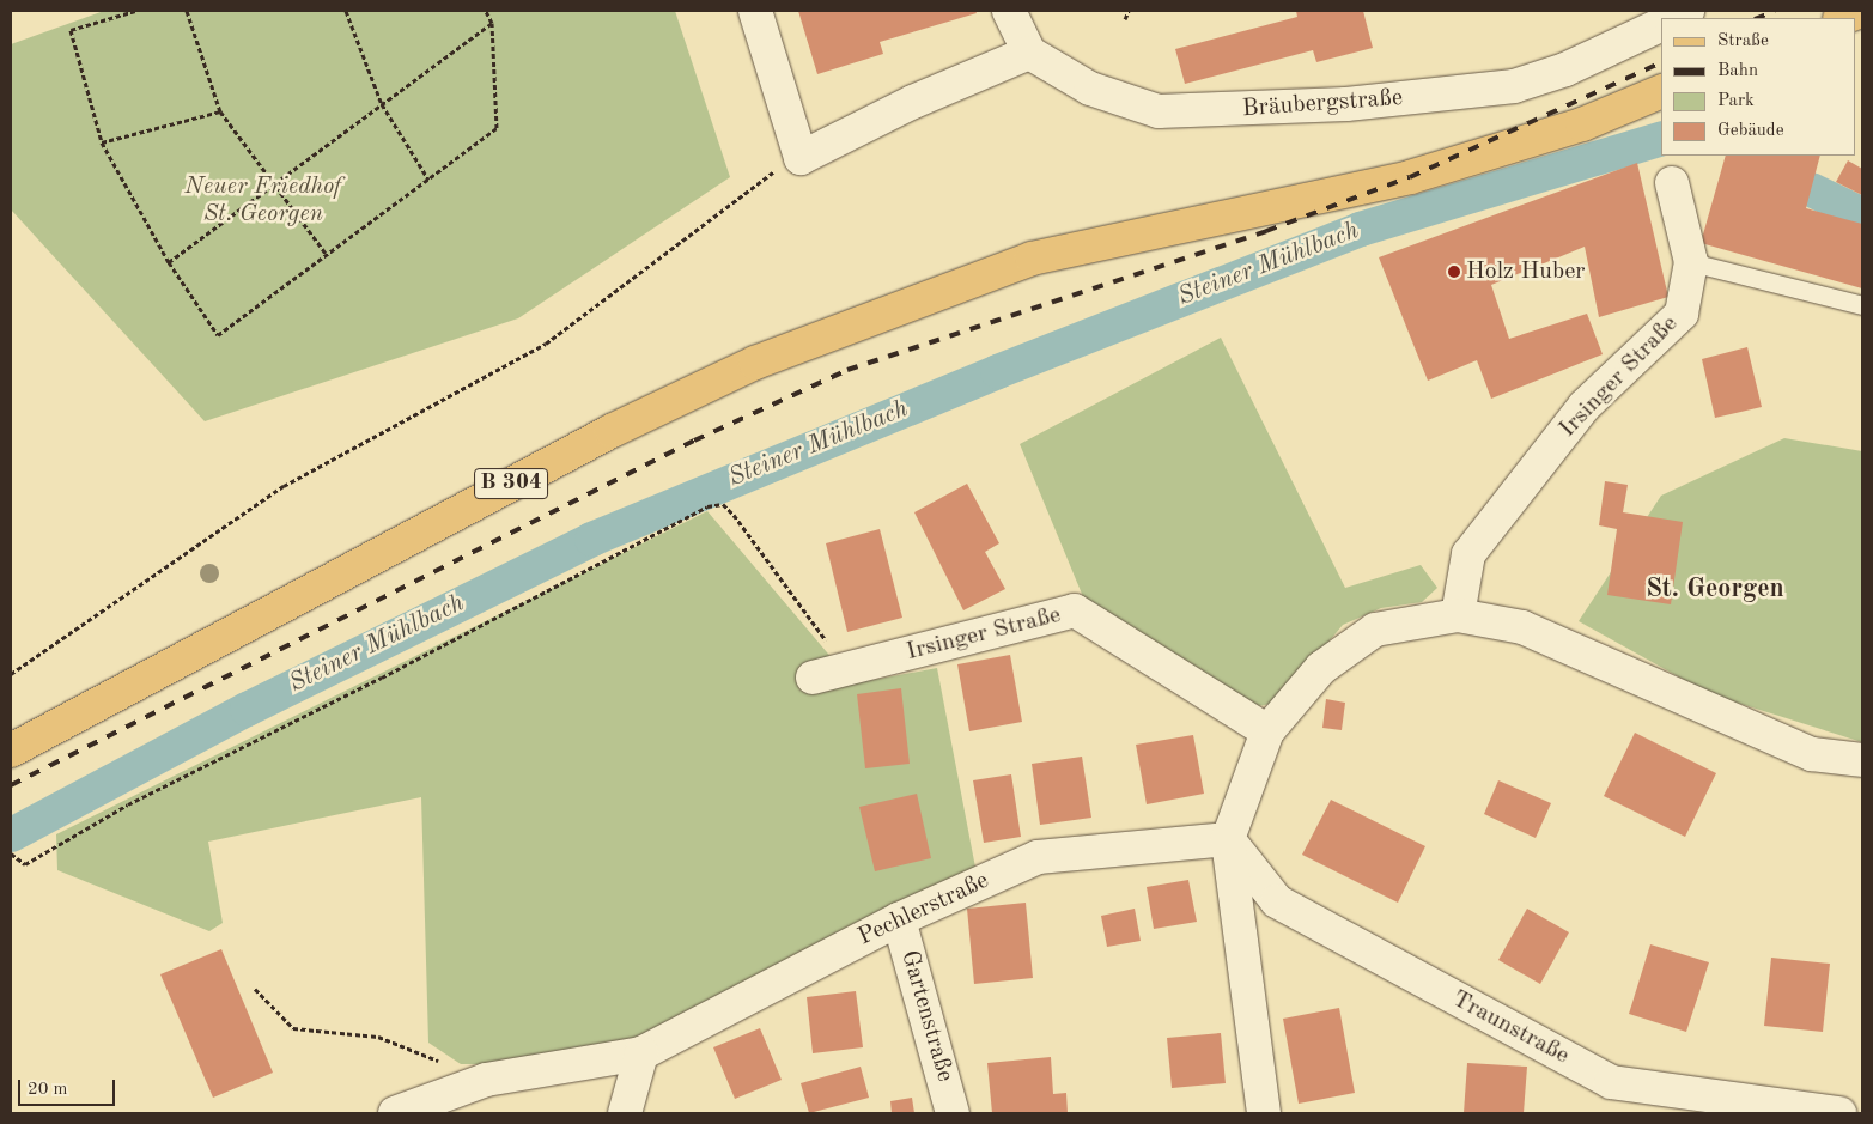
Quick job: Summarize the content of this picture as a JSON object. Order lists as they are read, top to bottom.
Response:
{
  "streets": {
    "main road": ["B 304"],
    "street": [
      "Bräubergstraße",
      "Irsinger Straße",
      "Pechlerstraße",
      "Gartenstraße",
      "Traunstraße"
    ]
  },
  "crossings": [
    ["Pechlerstraße", "Gartenstraße"],
    ["Pechlerstraße", "Traunstraße"]
  ],
  "districts": ["St. Georgen"],
  "water": ["Steiner Mühlbach"],
  "parks": ["Neuer Friedhof St. Georgen"],
  "places": ["Holz Huber"],
  "legend": [
    "Straße",
    "Bahn",
    "Park",
    "Gebäude"
  ],
  "scale_bar": "20 m"
}
